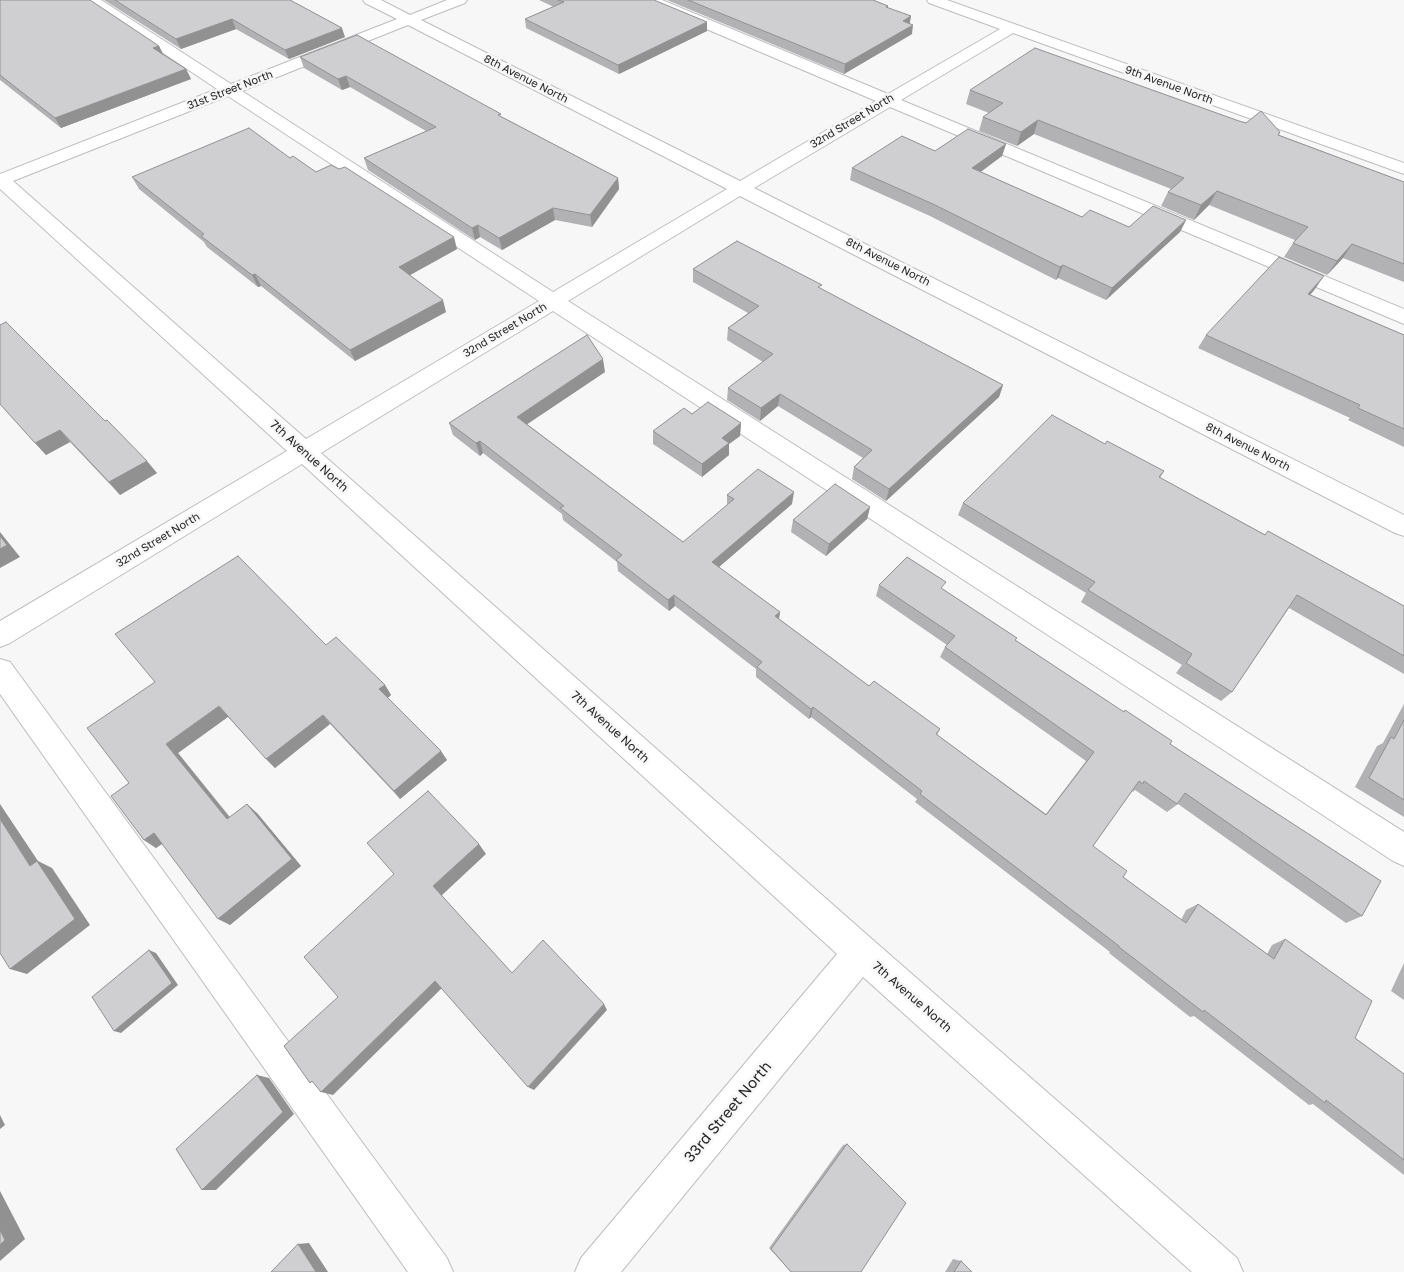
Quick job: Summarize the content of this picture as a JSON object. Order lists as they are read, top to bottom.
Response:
{
  "streets": {
    "street": [
      "8th Avenue North",
      "9th Avenue North",
      "31st Street North",
      "32nd Street North",
      "7th Avenue North",
      "33rd Street North"
    ]
  },
  "crossings": [
    ["8th Avenue North", "31st Street North"],
    ["8th Avenue North", "32nd Street North"],
    ["9th Avenue North", "32nd Street North"],
    ["31st Street North", "7th Avenue North"],
    ["32nd Street North", "7th Avenue North"],
    ["7th Avenue North", "33rd Street North"]
  ]
}
